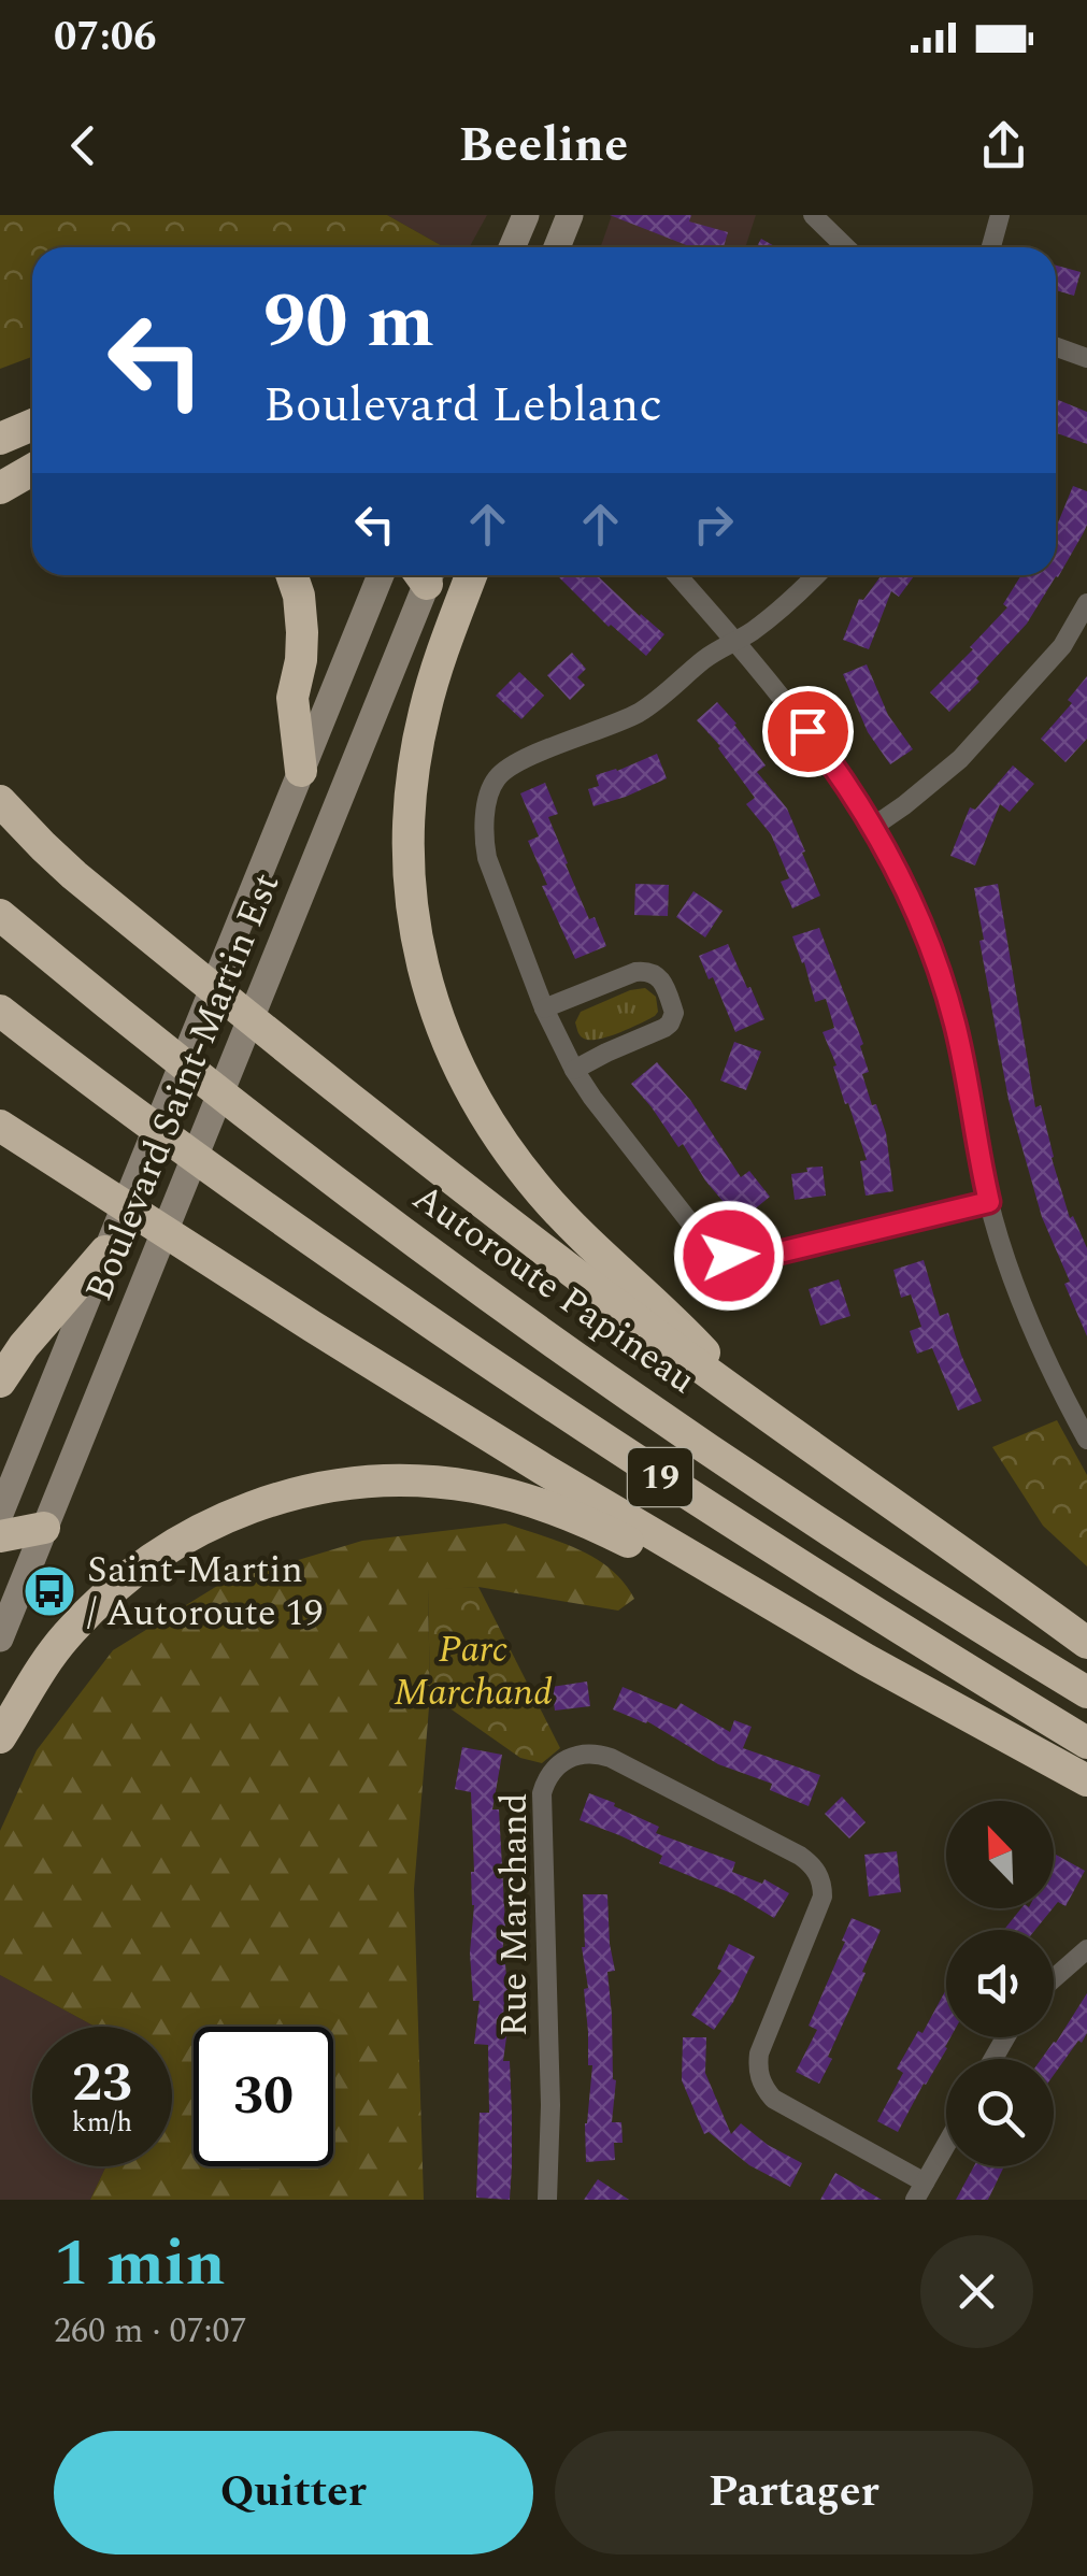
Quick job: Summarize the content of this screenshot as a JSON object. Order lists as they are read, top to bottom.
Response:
{
  "streets": {
    "highway": ["Autoroute Papineau", "19"],
    "main road": ["Boulevard Saint-Martin Est"],
    "street": ["Rue Marchand"]
  },
  "parks": ["Parc Marchand"],
  "places": {
    "bus stop": ["Saint-Martin / Autoroute 19"]
  },
  "north": "top left",
  "page": {
    "status": "07:06",
    "header": "Beeline",
    "turn": ["90 m", "Boulevard Leblanc"],
    "speed": "23 km/h",
    "limit": "30",
    "heading": ["1 min", "260 m · 07:07"],
    "buttons": ["Quitter", "Partager"]
  }
}
